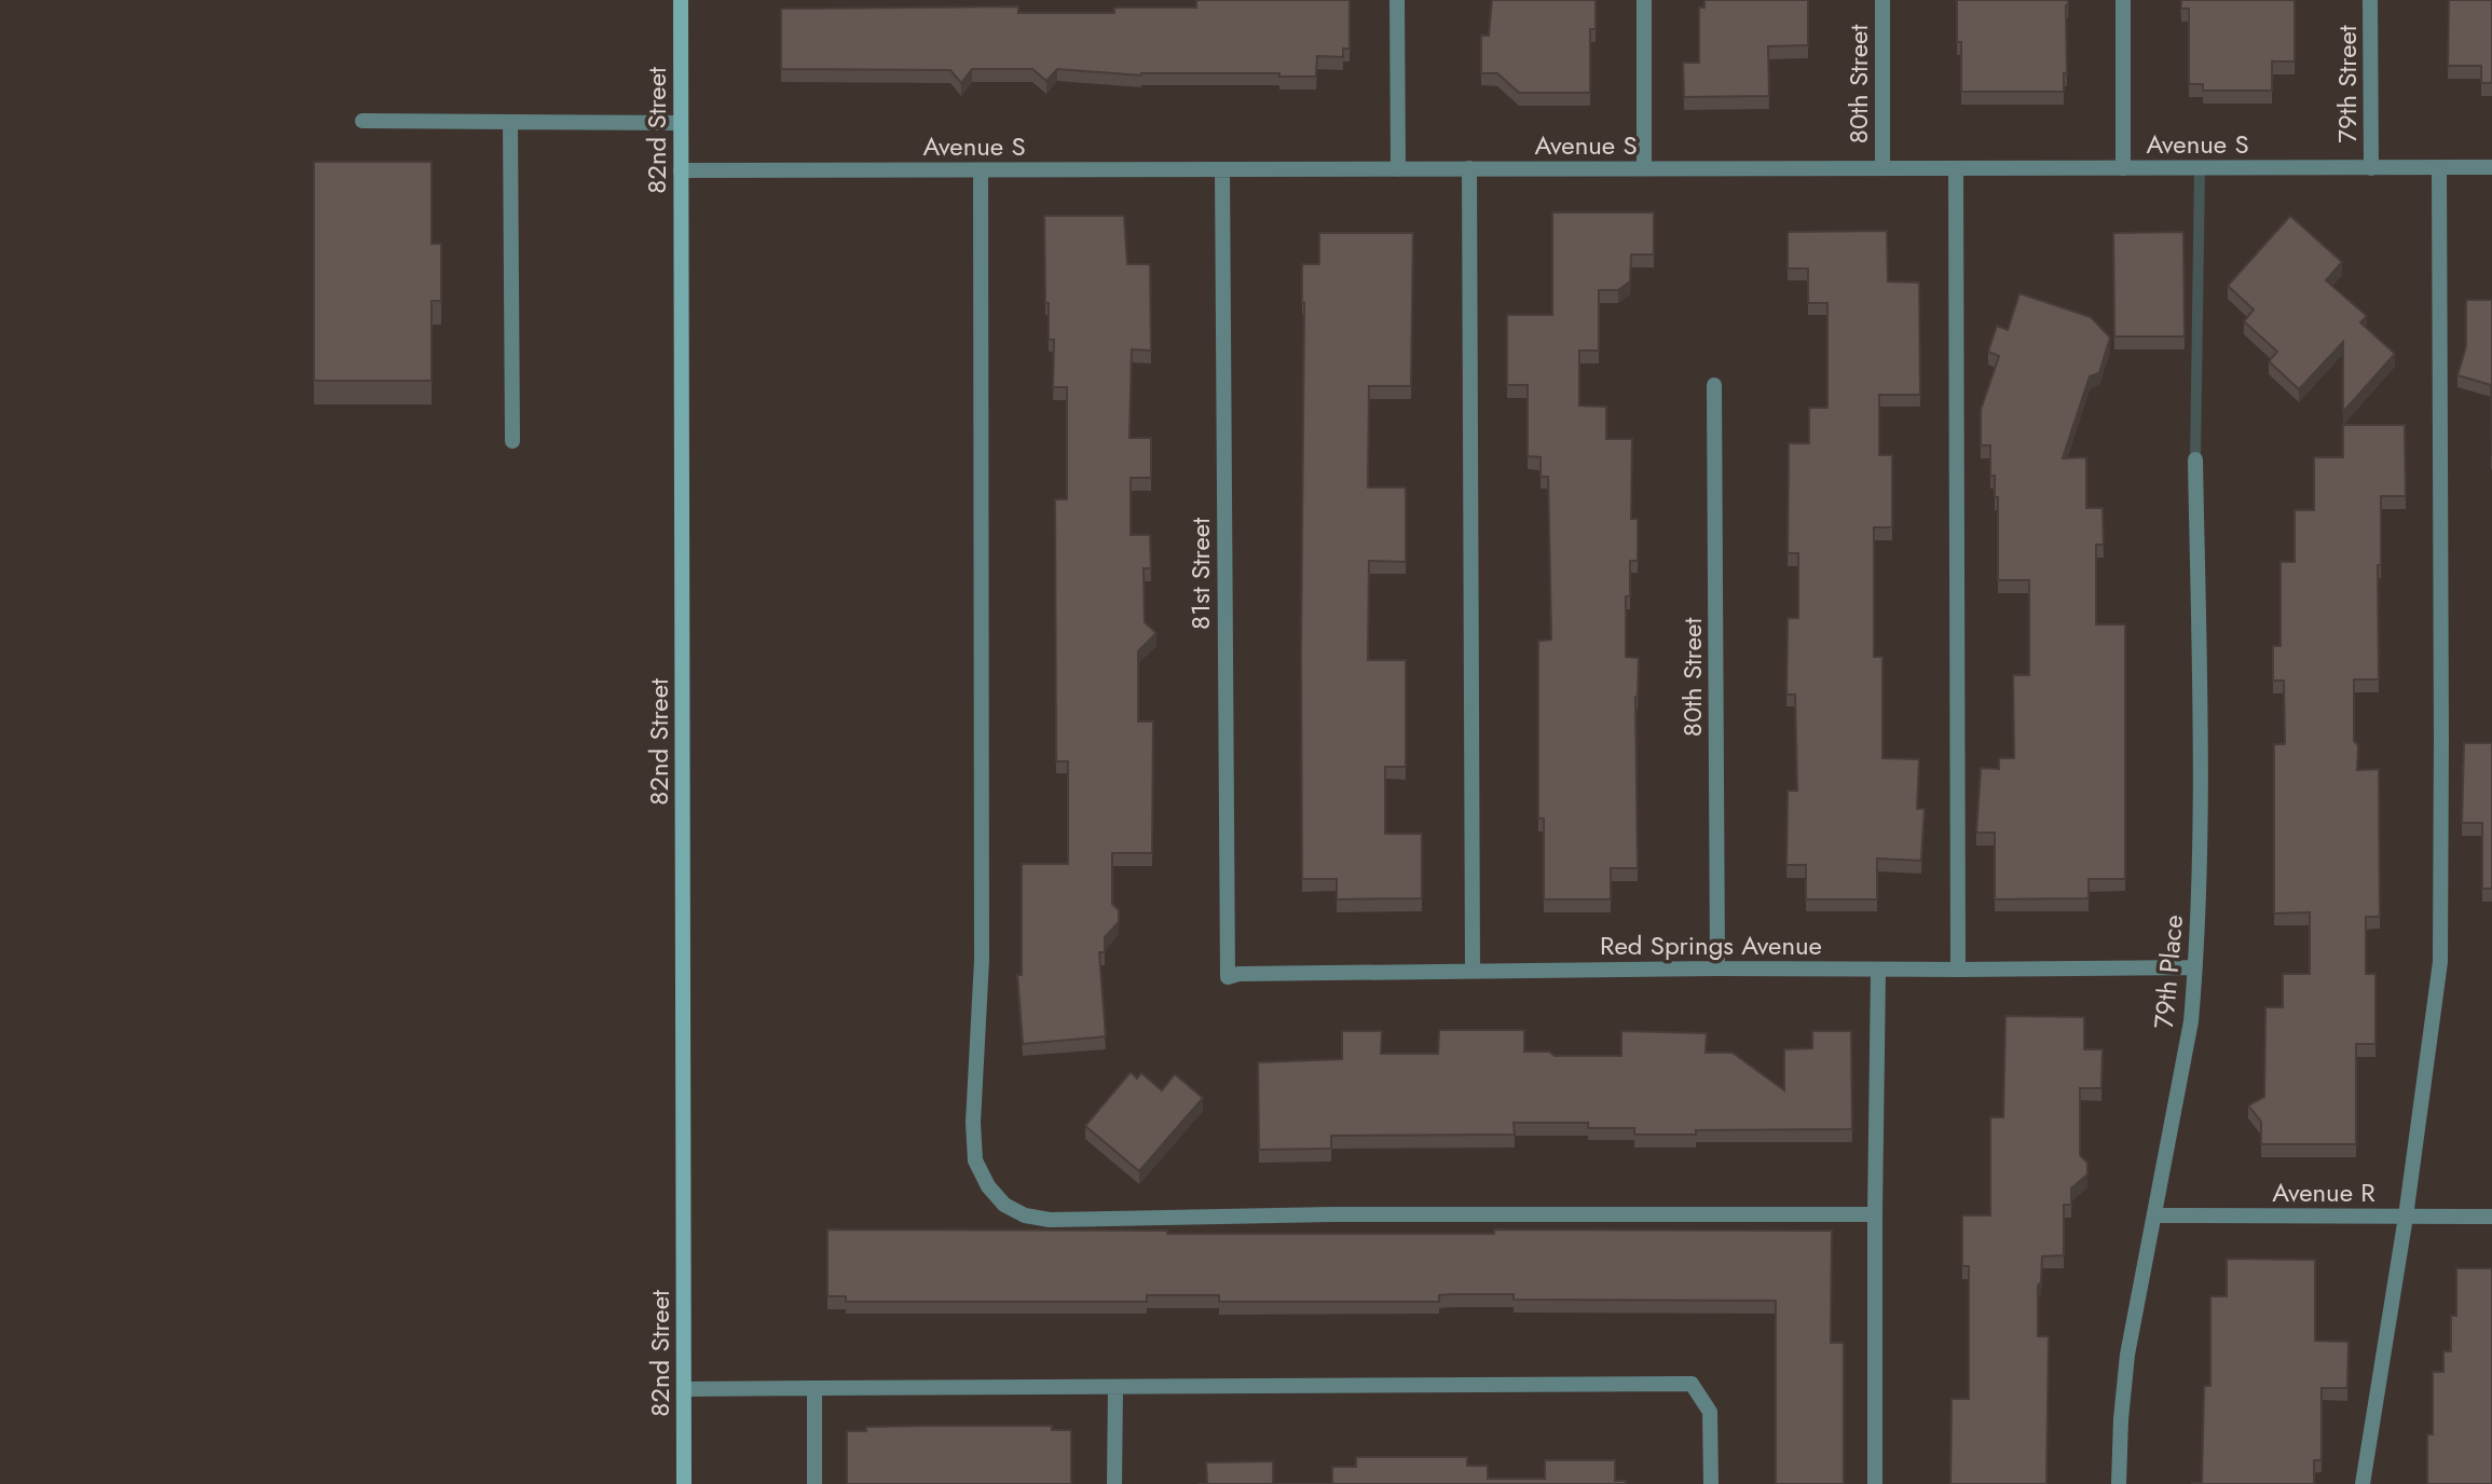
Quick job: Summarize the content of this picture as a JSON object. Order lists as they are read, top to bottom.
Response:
{
  "streets": {
    "main road": ["82nd Street"],
    "street": [
      "80th Street",
      "79th Street",
      "Avenue S",
      "81st Street",
      "Red Springs Avenue",
      "79th Place",
      "Avenue R"
    ]
  },
  "crossings": [
    ["80th Street", "Avenue S"],
    ["80th Street", "Red Springs Avenue"],
    ["79th Street", "Avenue S"],
    ["82nd Street", "Avenue S"],
    ["Avenue S", "81st Street"],
    ["81st Street", "Red Springs Avenue"],
    ["Red Springs Avenue", "79th Place"],
    ["79th Place", "Avenue R"]
  ]
}
